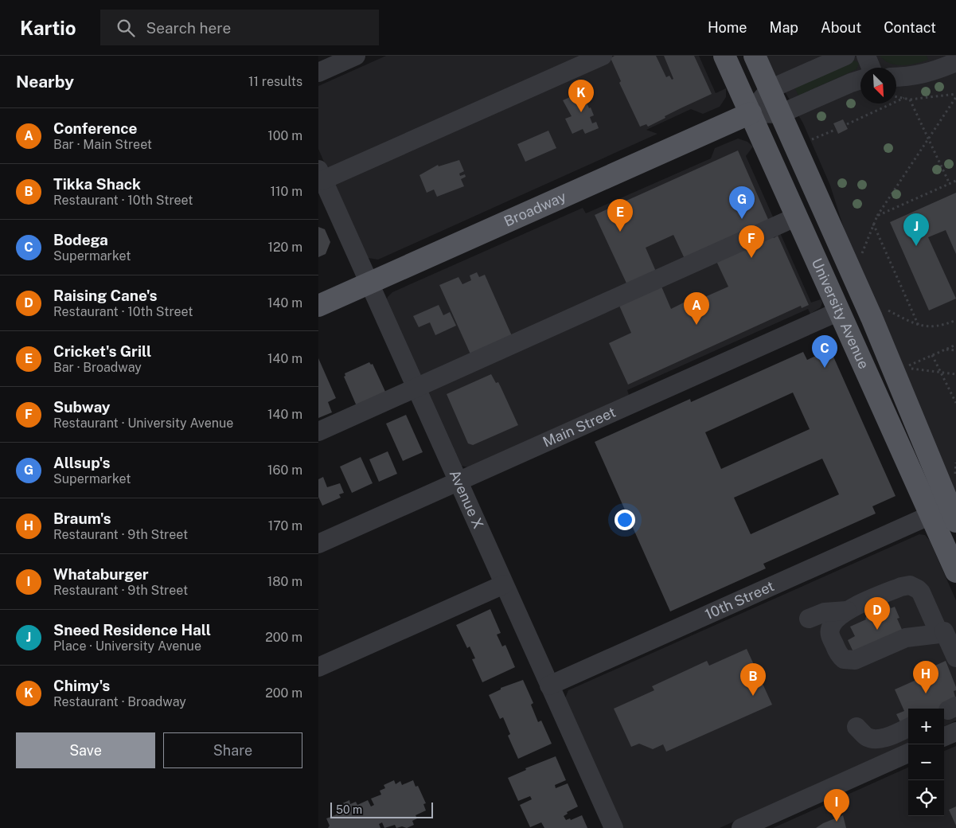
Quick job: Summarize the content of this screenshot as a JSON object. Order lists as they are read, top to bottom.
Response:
{
  "streets": {
    "main road": ["Broadway", "University Avenue"],
    "street": ["Main Street", "Avenue X", "10th Street"]
  },
  "crossings": [
    ["Broadway", "University Avenue"],
    ["Broadway", "Avenue X"],
    ["University Avenue", "Main Street"],
    ["University Avenue", "10th Street"],
    ["Main Street", "Avenue X"],
    ["Avenue X", "10th Street"]
  ],
  "scale_bar": "50 m",
  "north": "bottom right",
  "page": {
    "header": "Kartio",
    "search": "Search here",
    "nav": [
      "Home",
      "Map",
      "About",
      "Contact"
    ],
    "heading": ["Nearby", "11 results"],
    "pins": [
      "K",
      "G",
      "E",
      "J",
      "F",
      "A",
      "C",
      "D",
      "H",
      "B",
      "I"
    ],
    "list": [
      {
        "mark": "A",
        "name": "Conference",
        "note": "Bar · Main Street",
        "value": "100 m"
      },
      {
        "mark": "B",
        "name": "Tikka Shack",
        "note": "Restaurant · 10th Street",
        "value": "110 m"
      },
      {
        "mark": "C",
        "name": "Bodega",
        "note": "Supermarket",
        "value": "120 m"
      },
      {
        "mark": "D",
        "name": "Raising Cane's",
        "note": "Restaurant · 10th Street",
        "value": "140 m"
      },
      {
        "mark": "E",
        "name": "Cricket's Grill",
        "note": "Bar · Broadway",
        "value": "140 m"
      },
      {
        "mark": "F",
        "name": "Subway",
        "note": "Restaurant · University Avenue",
        "value": "140 m"
      },
      {
        "mark": "G",
        "name": "Allsup's",
        "note": "Supermarket",
        "value": "160 m"
      },
      {
        "mark": "H",
        "name": "Braum's",
        "note": "Restaurant · 9th Street",
        "value": "170 m"
      },
      {
        "mark": "I",
        "name": "Whataburger",
        "note": "Restaurant · 9th Street",
        "value": "180 m"
      },
      {
        "mark": "J",
        "name": "Sneed Residence Hall",
        "note": "Place · University Avenue",
        "value": "200 m"
      },
      {
        "mark": "K",
        "name": "Chimy's",
        "note": "Restaurant · Broadway",
        "value": "200 m"
      }
    ],
    "map_buttons": ["+", "−"],
    "buttons": ["Save", "Share"],
    "scale": "50 m"
  }
}
